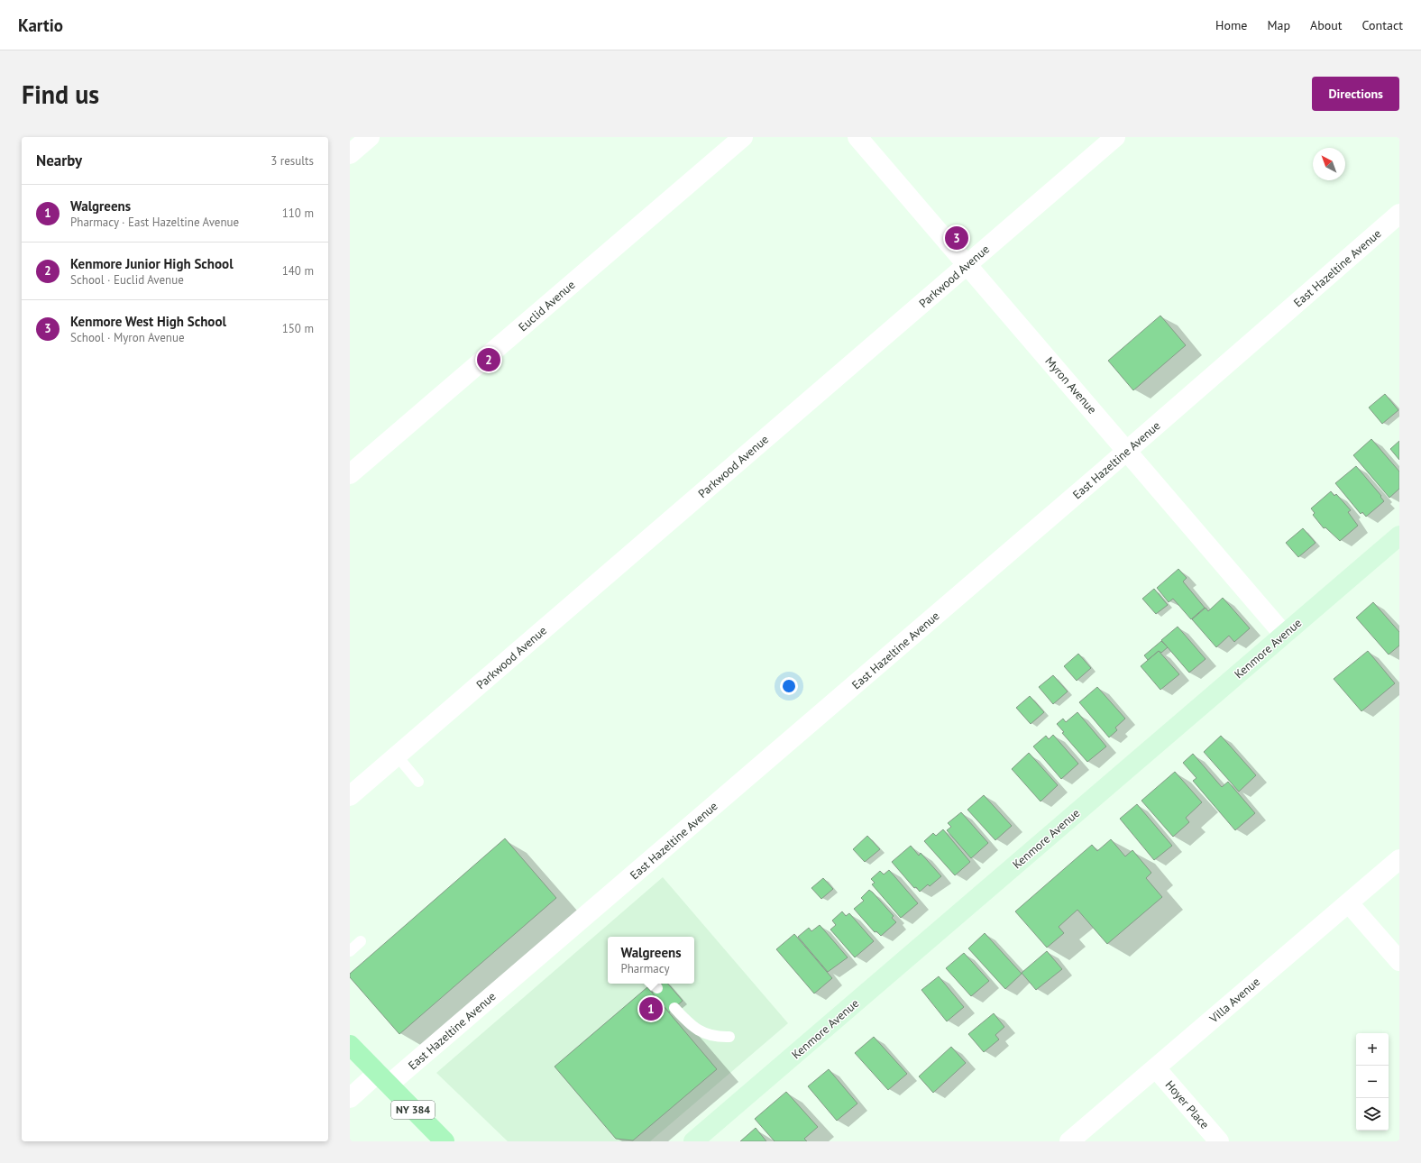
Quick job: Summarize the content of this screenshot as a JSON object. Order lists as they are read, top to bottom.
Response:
{
  "streets": {
    "main road": ["Kenmore Avenue", "NY 384"],
    "street": [
      "East Hazeltine Avenue",
      "Parkwood Avenue",
      "Euclid Avenue",
      "Myron Avenue",
      "Villa Avenue",
      "Hoyer Place"
    ]
  },
  "crossings": [
    ["East Hazeltine Avenue", "Myron Avenue"],
    ["East Hazeltine Avenue", "NY 384"],
    ["Parkwood Avenue", "Myron Avenue"],
    ["Myron Avenue", "Kenmore Avenue"],
    ["Villa Avenue", "Hoyer Place"]
  ],
  "north": "top left",
  "page": {
    "header": "Kartio",
    "nav": [
      "Home",
      "Map",
      "About",
      "Contact"
    ],
    "buttons": "Directions",
    "title": "Find us",
    "heading": ["Nearby", "3 results"],
    "list": [
      {
        "mark": "1",
        "name": "Walgreens",
        "note": "Pharmacy · East Hazeltine Avenue",
        "value": "110 m"
      },
      {
        "mark": "2",
        "name": "Kenmore Junior High School",
        "note": "School · Euclid Avenue",
        "value": "140 m"
      },
      {
        "mark": "3",
        "name": "Kenmore West High School",
        "note": "School · Myron Avenue",
        "value": "150 m"
      }
    ],
    "pins": ["3", "2", "1"],
    "popup": ["Walgreens", "Pharmacy"],
    "map_buttons": ["+", "−"]
  }
}
